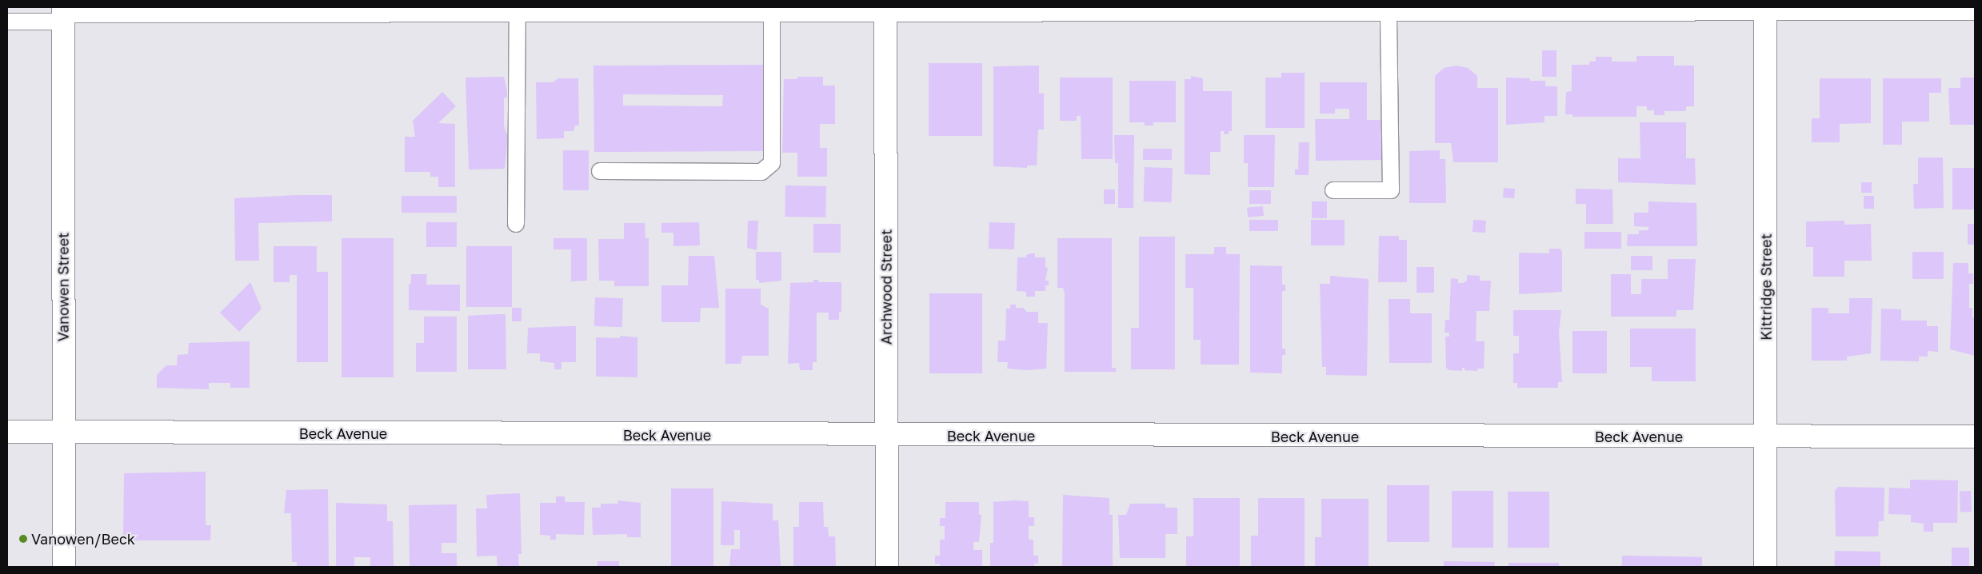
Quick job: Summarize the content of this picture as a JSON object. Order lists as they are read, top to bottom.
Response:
{
  "streets": {
    "street": [
      "Vanowen Street",
      "Archwood Street",
      "Kittridge Street",
      "Beck Avenue"
    ]
  },
  "crossings": [
    ["Vanowen Street", "Beck Avenue"],
    ["Archwood Street", "Beck Avenue"],
    ["Kittridge Street", "Beck Avenue"]
  ],
  "places": ["Vanowen/Beck"]
}
